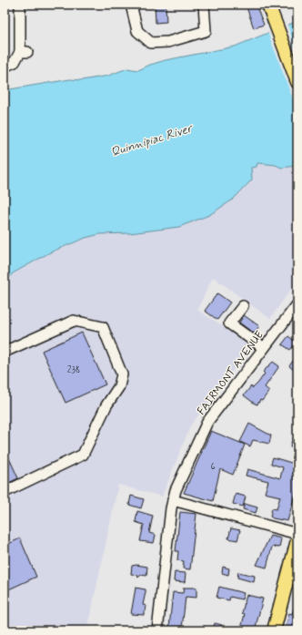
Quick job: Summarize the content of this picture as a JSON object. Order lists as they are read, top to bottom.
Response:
{
  "streets": {
    "street": ["FAIRMONT AVENUE"]
  },
  "water": ["Quinnipiac River"],
  "house_numbers": ["238", "6"]
}
